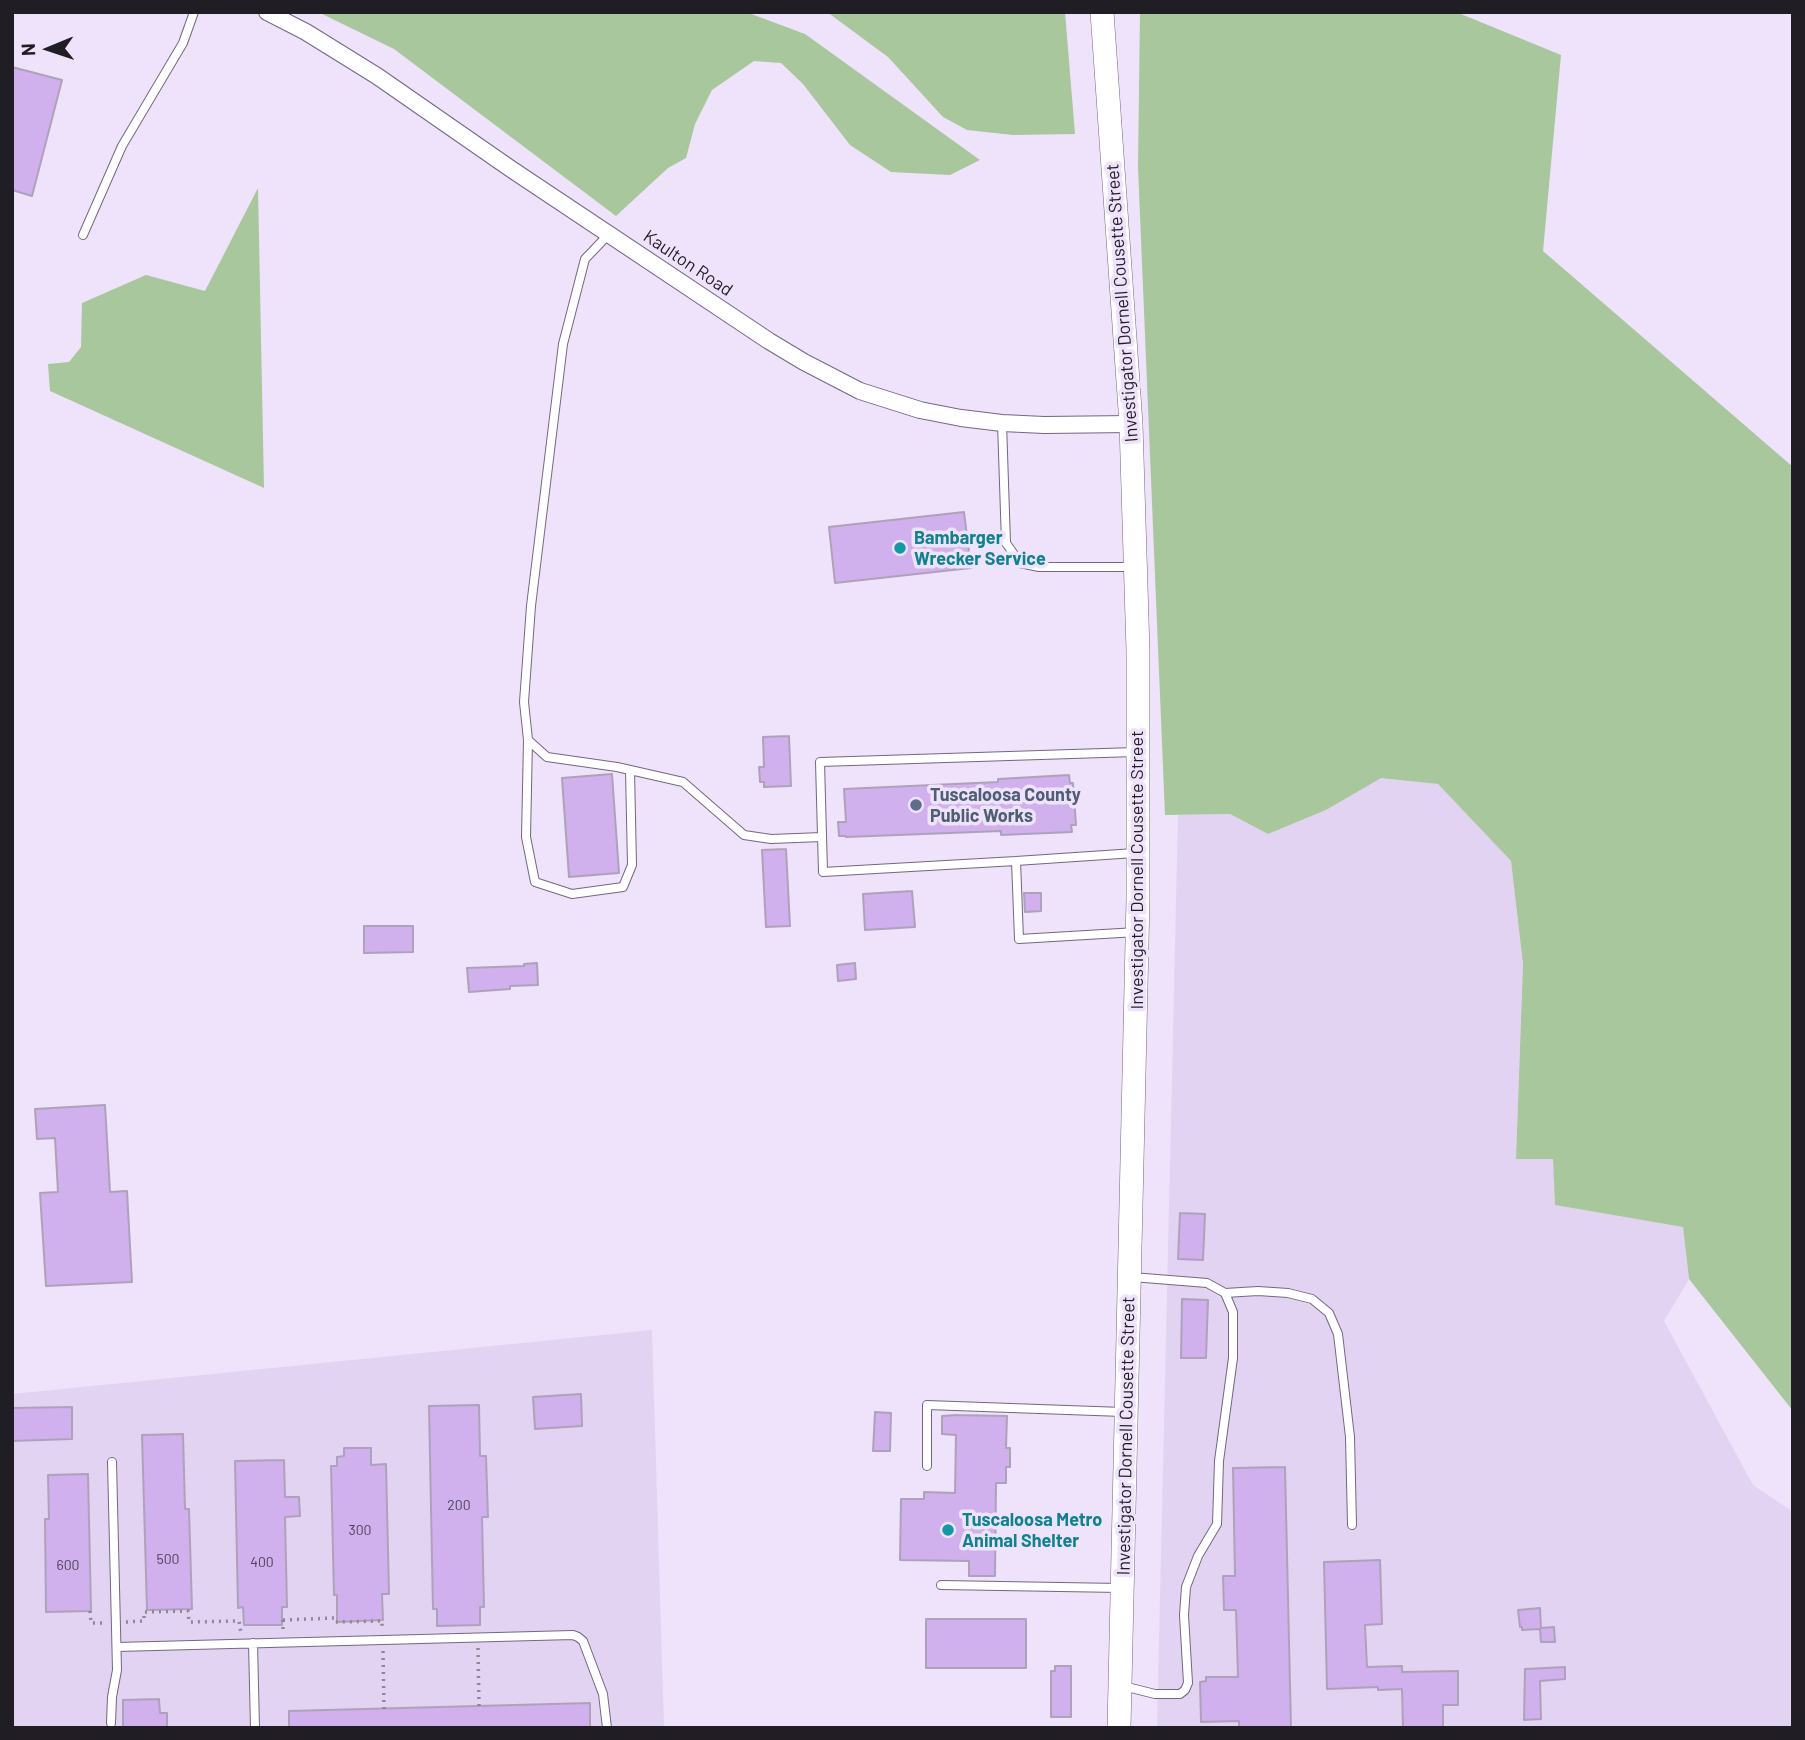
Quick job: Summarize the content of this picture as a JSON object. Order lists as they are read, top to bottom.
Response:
{
  "streets": {
    "main road": ["Investigator Dornell Cousette Street"],
    "street": ["Kaulton Road"]
  },
  "crossings": [
    ["Kaulton Road", "Investigator Dornell Cousette Street"]
  ],
  "places": ["Bambarger Wrecker Service", "Tuscaloosa County Public Works", "Tuscaloosa Metro Animal Shelter"],
  "house_numbers": [
    "200",
    "300",
    "500",
    "400",
    "600"
  ],
  "north": "left"
}
